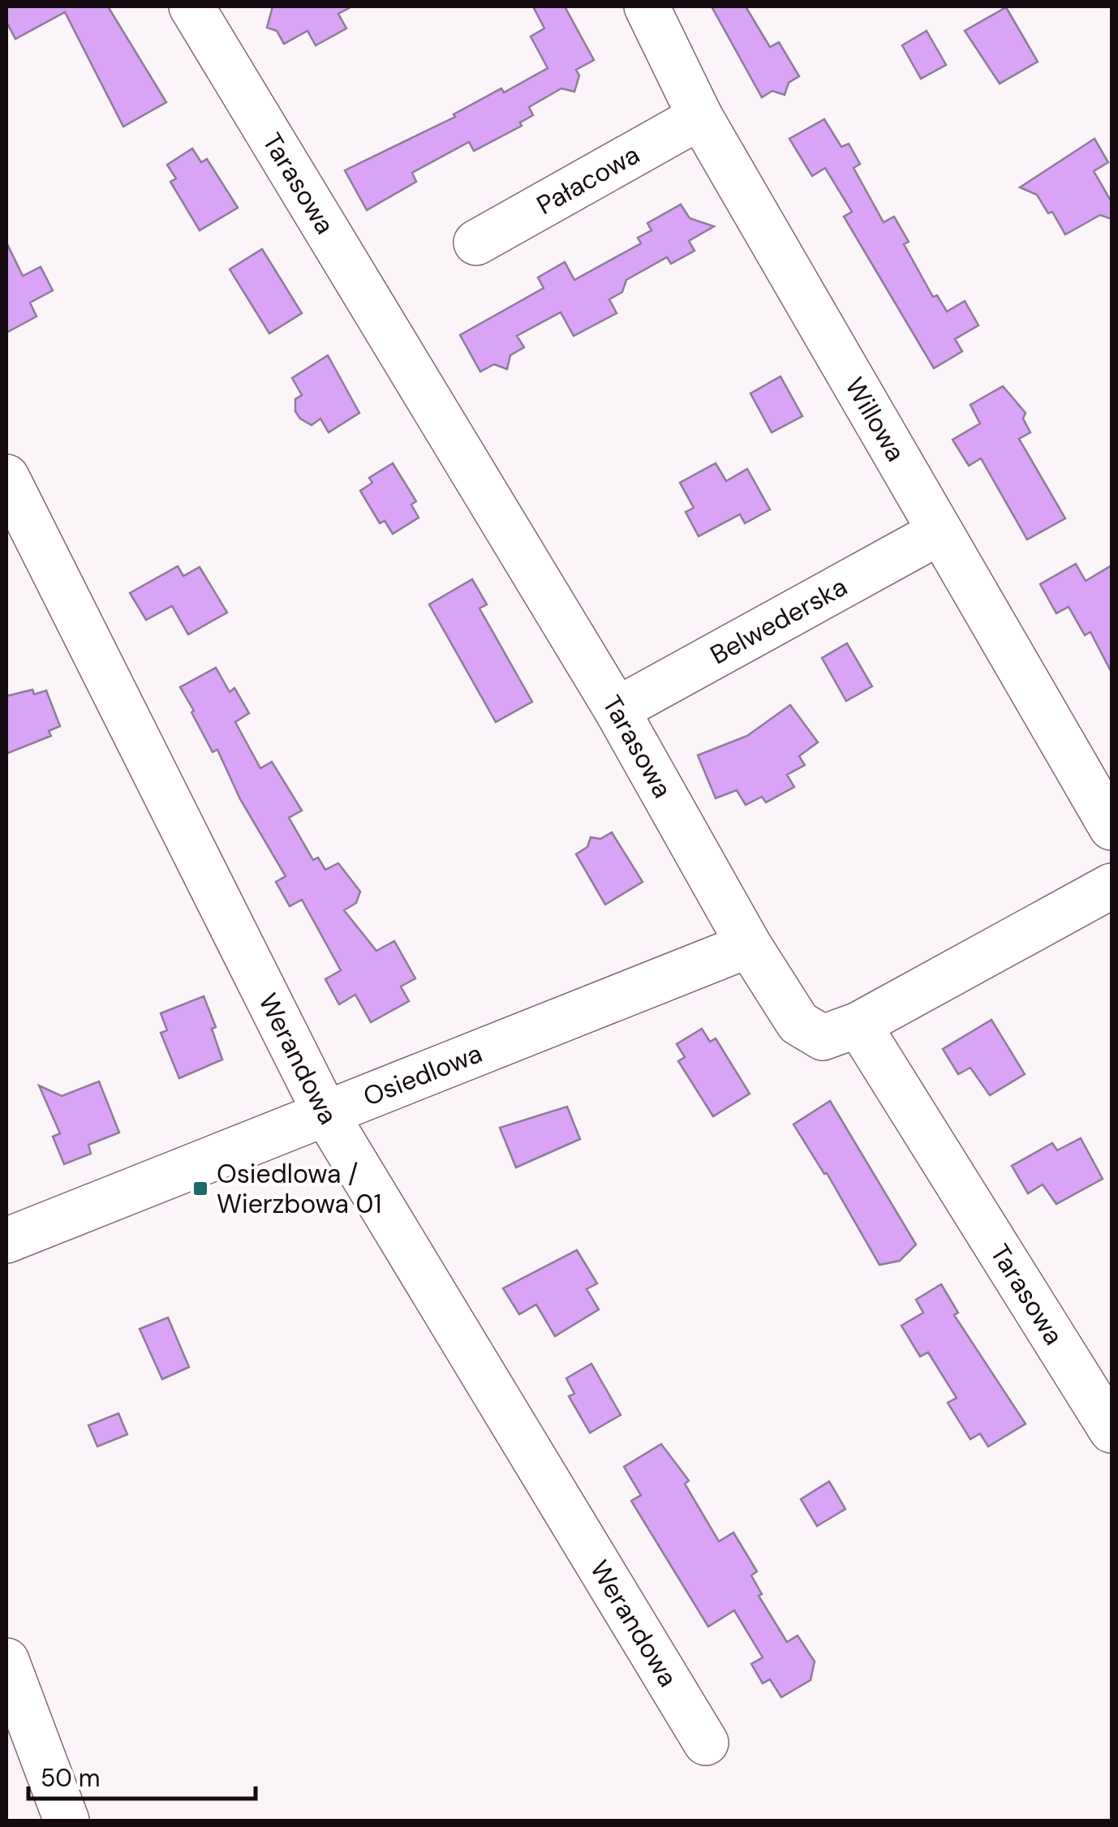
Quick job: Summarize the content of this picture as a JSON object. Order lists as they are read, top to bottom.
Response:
{
  "streets": {
    "street": [
      "Pałacowa",
      "Tarasowa",
      "Willowa",
      "Belwederska",
      "Werandowa",
      "Osiedlowa"
    ]
  },
  "crossings": [
    ["Pałacowa", "Willowa"],
    ["Tarasowa", "Belwederska"],
    ["Tarasowa", "Osiedlowa"],
    ["Willowa", "Belwederska"],
    ["Werandowa", "Osiedlowa"]
  ],
  "places": {
    "transit": ["Osiedlowa / Wierzbowa 01"]
  },
  "scale_bar": "50 m"
}
